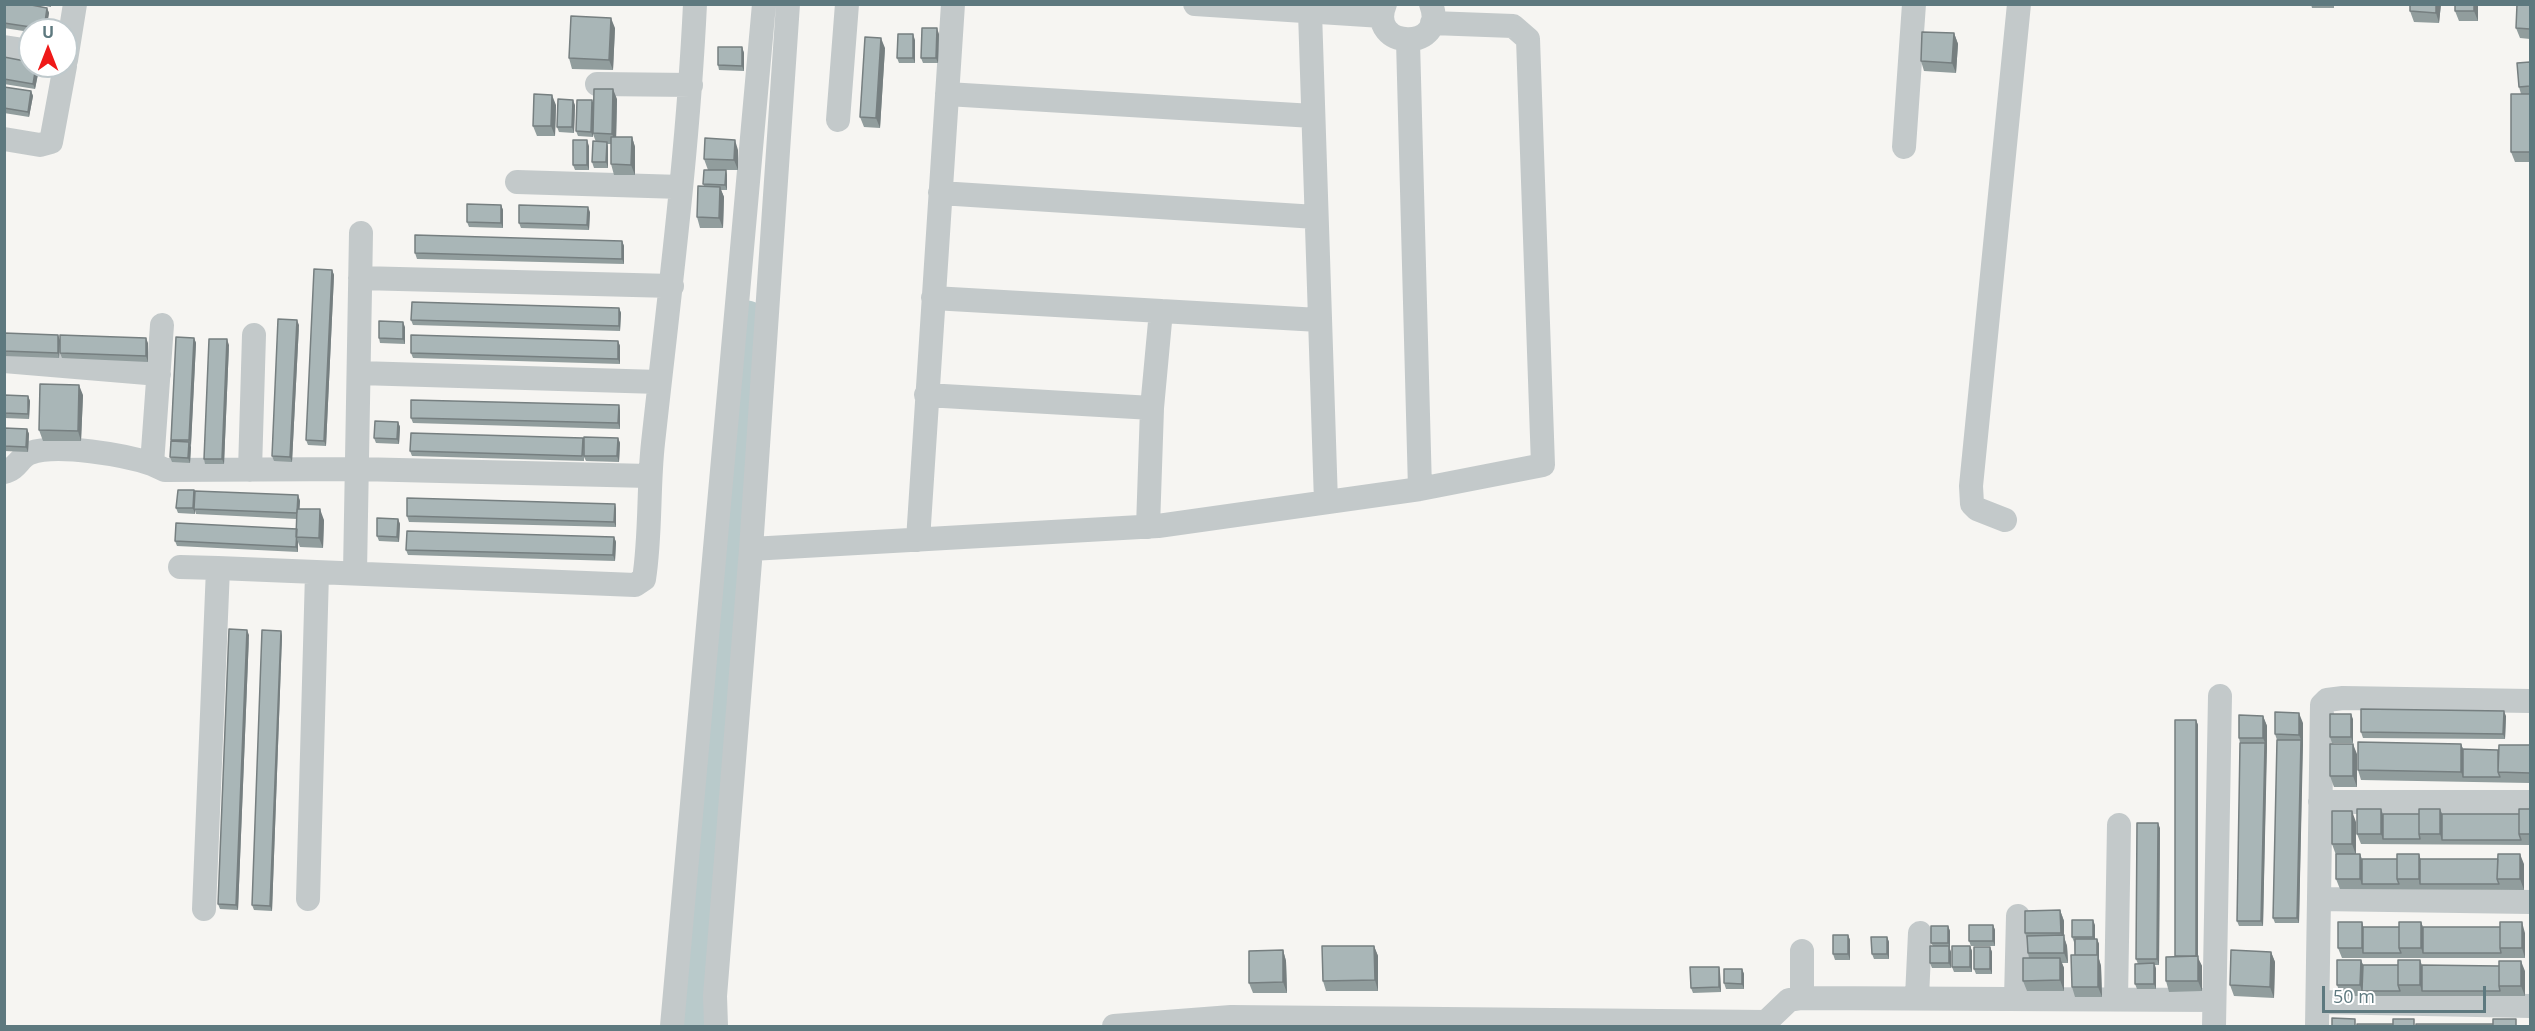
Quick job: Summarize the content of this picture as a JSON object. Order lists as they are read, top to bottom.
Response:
{
  "scale_bar": "50 m",
  "north": "top"
}
